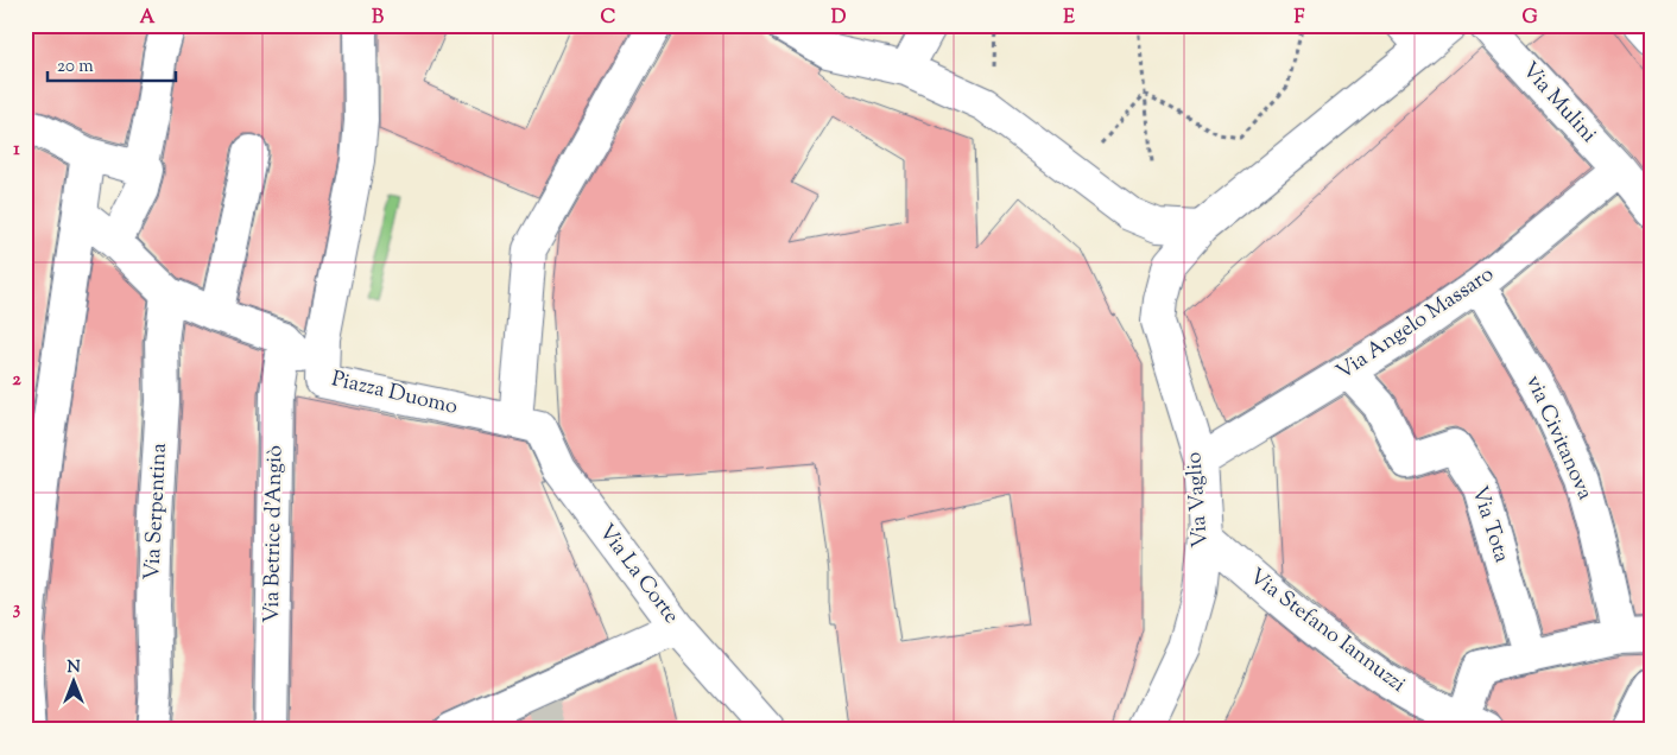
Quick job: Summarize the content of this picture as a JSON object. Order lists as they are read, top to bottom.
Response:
{
  "streets": {
    "street": [
      "Via Mulini",
      "Via Angelo Massaro",
      "Piazza Duomo",
      "via Civitanova",
      "Via Vaglio",
      "Via Serpentina",
      "Via Tota",
      "Via Betrice d'Angiò",
      "Via La Corte",
      "Via Stefano Iannuzzi"
    ]
  },
  "crossings": [
    ["Via Mulini", "Via Angelo Massaro"],
    ["Via Angelo Massaro", "via Civitanova"],
    ["Via Angelo Massaro", "Via Vaglio"],
    ["Via Angelo Massaro", "Via Tota"],
    ["Piazza Duomo", "Via La Corte"],
    ["Via Vaglio", "Via Stefano Iannuzzi"]
  ],
  "scale_bar": "20 m",
  "north": "top",
  "grid": {
    "columns": [
      "A",
      "B",
      "C",
      "D",
      "E",
      "F",
      "G"
    ],
    "rows": ["1", "2", "3"]
  }
}
